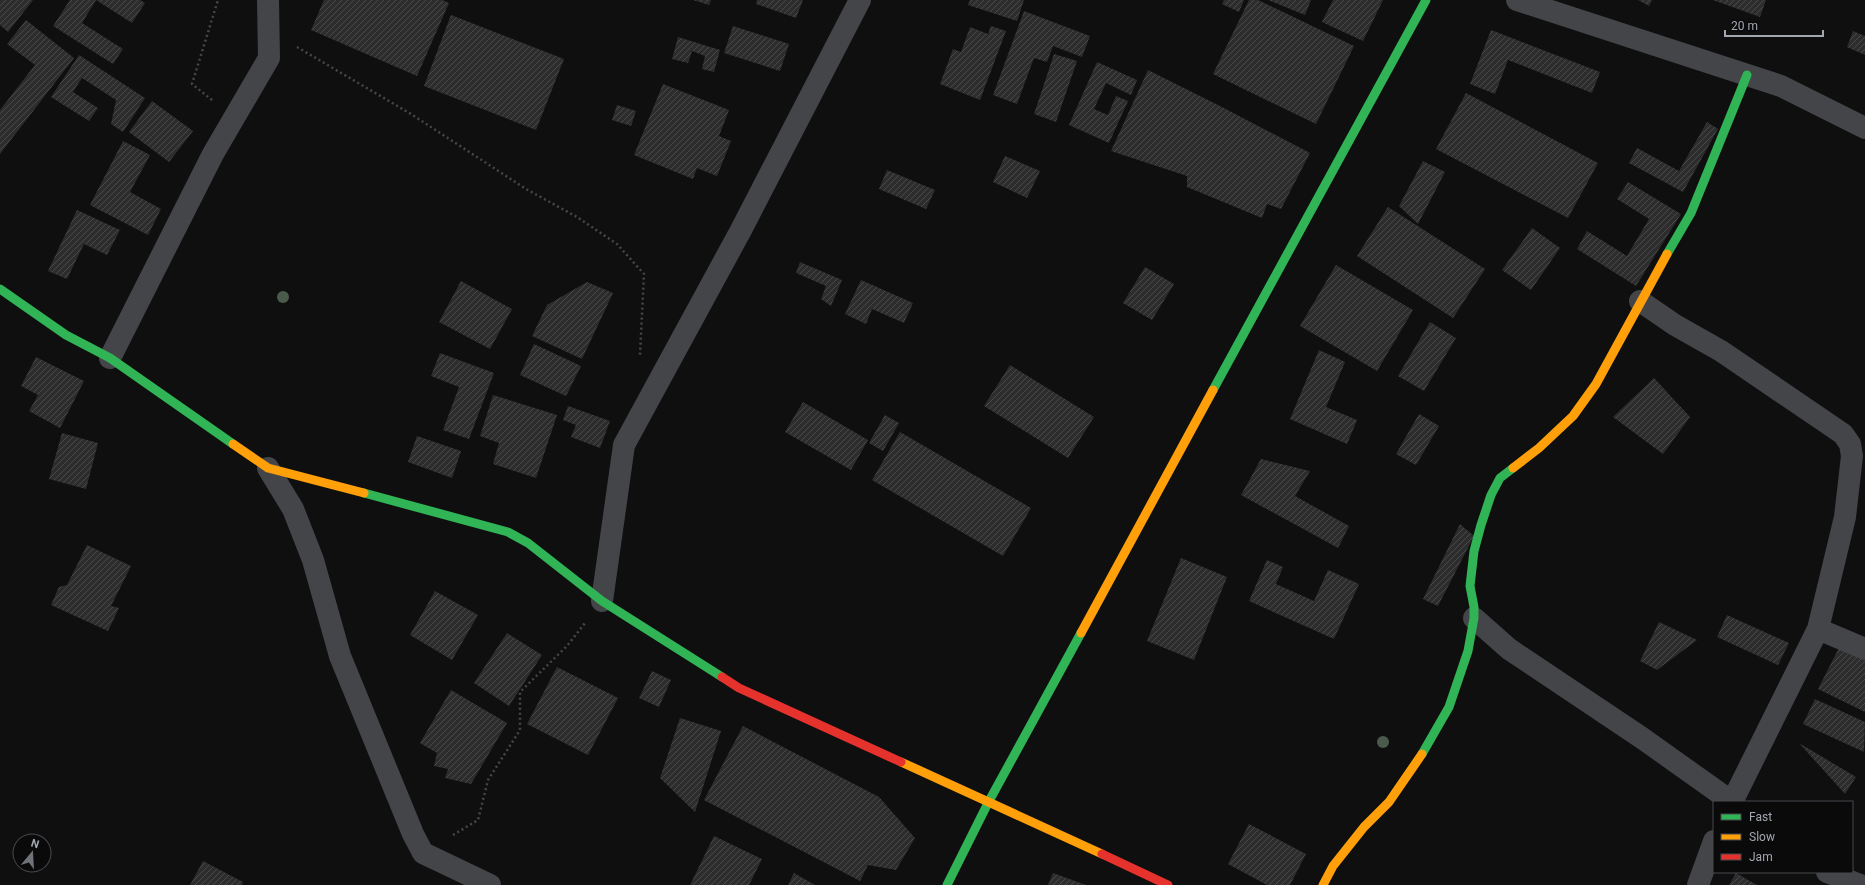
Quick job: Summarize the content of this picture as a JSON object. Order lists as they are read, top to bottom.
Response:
{
  "legend": ["Fast", "Slow", "Jam"],
  "scale_bar": "20 m",
  "north": "top"
}
